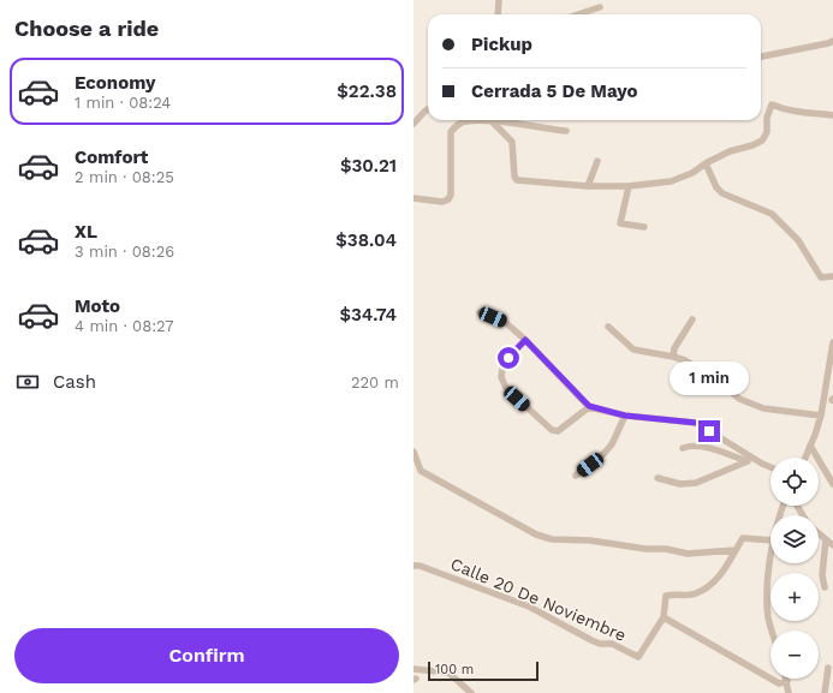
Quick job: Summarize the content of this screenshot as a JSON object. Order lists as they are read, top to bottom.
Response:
{
  "streets": {
    "street": ["Calle 20 De Noviembre"]
  },
  "scale_bar": "100 m",
  "page": {
    "heading": "Choose a ride",
    "banner": ["Pickup", "Cerrada 5 De Mayo"],
    "list": [
      {
        "name": "Economy",
        "note": "1 min · 08:24",
        "value": "$22.38"
      },
      {
        "name": "Comfort",
        "note": "2 min · 08:25",
        "value": "$30.21"
      },
      {
        "name": "XL",
        "note": "3 min · 08:26",
        "value": "$38.04"
      },
      {
        "name": "Moto",
        "note": "4 min · 08:27",
        "value": "$34.74"
      }
    ],
    "pay": ["Cash", "220 m"],
    "bubble": "1 min",
    "map_buttons": ["+", "−"],
    "buttons": "Confirm",
    "scale": "100 m"
  }
}
